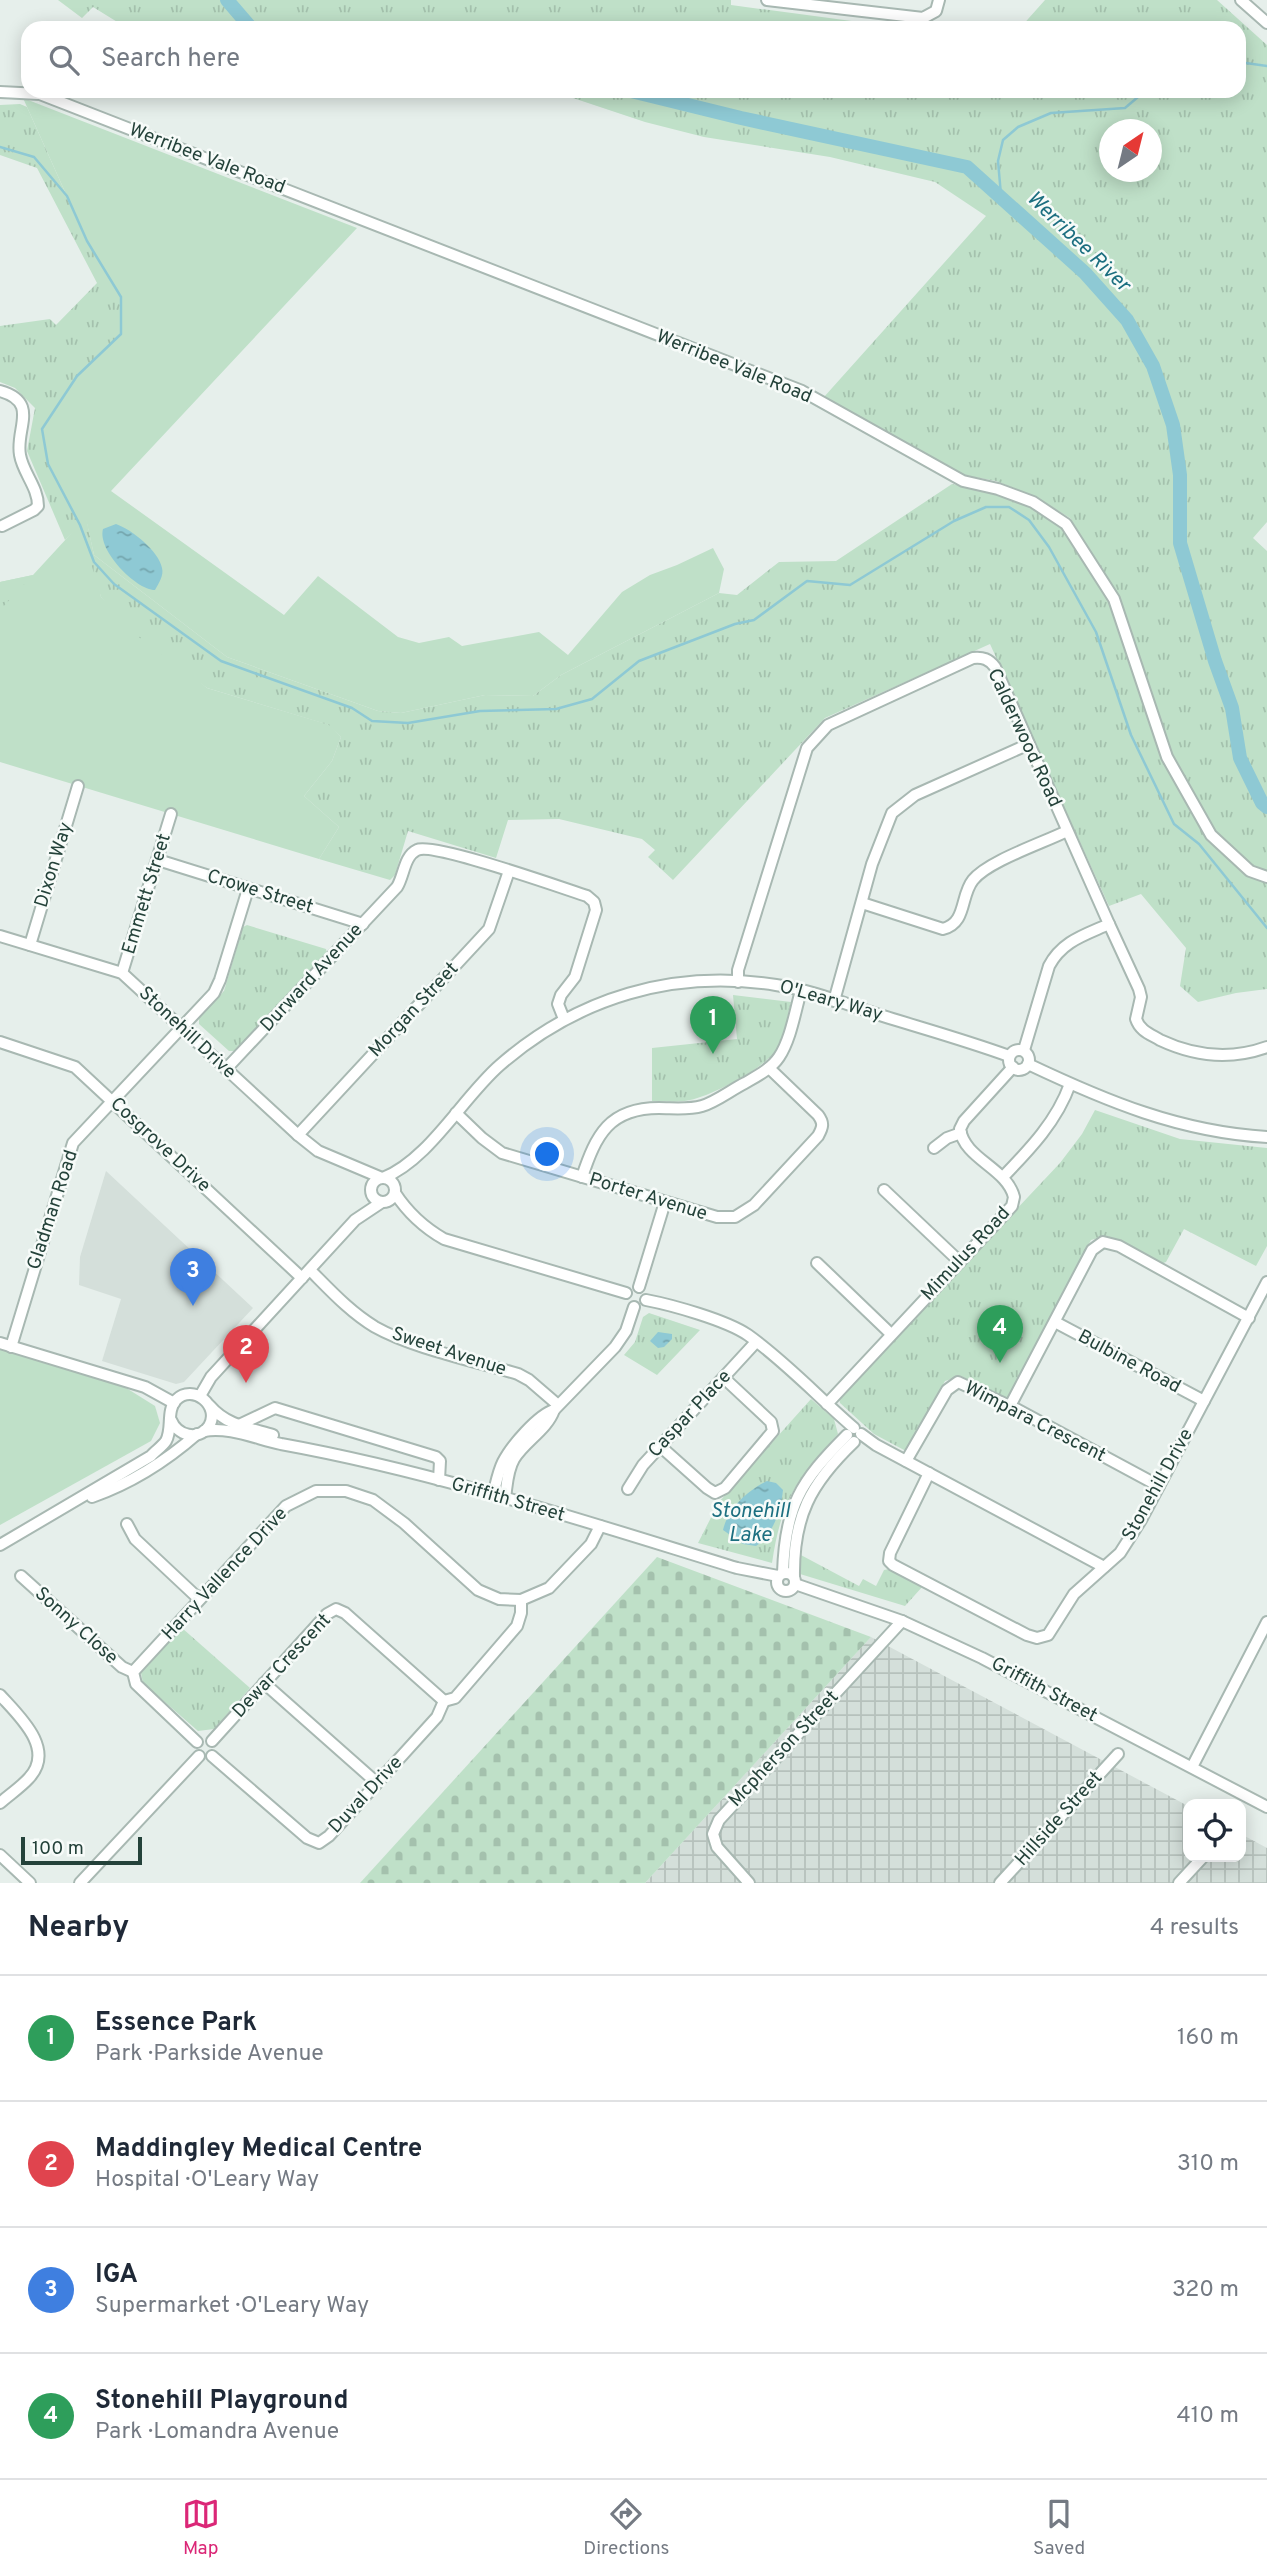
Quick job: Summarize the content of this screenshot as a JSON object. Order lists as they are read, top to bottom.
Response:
{
  "streets": {
    "street": [
      "Werribee Vale Road",
      "Calderwood Road",
      "Dixon Way",
      "Crowe Street",
      "Emmett Street",
      "Durward Avenue",
      "O'Leary Way",
      "Morgan Street",
      "Stonehill Drive",
      "Cosgrove Drive",
      "Porter Avenue",
      "Gladman Road",
      "Mimulus Road",
      "Sweet Avenue",
      "Bulbine Road",
      "Caspar Place",
      "Wimpara Crescent",
      "Griffith Street",
      "Harry Vallence Drive",
      "Sonny Close",
      "Dewar Crescent",
      "Mcpherson Street",
      "Duval Drive",
      "Hillside Street"
    ]
  },
  "crossings": [
    ["Calderwood Road", "O'Leary Way"],
    ["Dixon Way", "Stonehill Drive"],
    ["Crowe Street", "Emmett Street"],
    ["Crowe Street", "Durward Avenue"],
    ["Crowe Street", "Gladman Road"],
    ["Emmett Street", "Stonehill Drive"],
    ["Durward Avenue", "Morgan Street"],
    ["Durward Avenue", "Stonehill Drive"],
    ["O'Leary Way", "Porter Avenue"],
    ["Morgan Street", "Stonehill Drive"],
    ["Stonehill Drive", "Gladman Road"],
    ["Stonehill Drive", "Bulbine Road"],
    ["Stonehill Drive", "Wimpara Crescent"],
    ["Cosgrove Drive", "Gladman Road"],
    ["Cosgrove Drive", "Sweet Avenue"],
    ["Griffith Street", "Mcpherson Street"],
    ["Harry Vallence Drive", "Sonny Close"],
    ["Dewar Crescent", "Duval Drive"]
  ],
  "water": ["Werribee River", "Stonehill Lake"],
  "scale_bar": "100 m",
  "north": "top right",
  "page": {
    "search": "Search here",
    "pins": [
      "1",
      "3",
      "4",
      "2"
    ],
    "scale": "100 m",
    "heading": ["Nearby", "4 results"],
    "list": [
      {
        "mark": "1",
        "name": "Essence Park",
        "note": "Park · Parkside Avenue",
        "value": "160 m"
      },
      {
        "mark": "2",
        "name": "Maddingley Medical Centre",
        "note": "Hospital · O'Leary Way",
        "value": "310 m"
      },
      {
        "mark": "3",
        "name": "IGA",
        "note": "Supermarket · O'Leary Way",
        "value": "320 m"
      },
      {
        "mark": "4",
        "name": "Stonehill Playground",
        "note": "Park · Lomandra Avenue",
        "value": "410 m"
      }
    ],
    "nav": ["Map", "Directions", "Saved"]
  }
}
